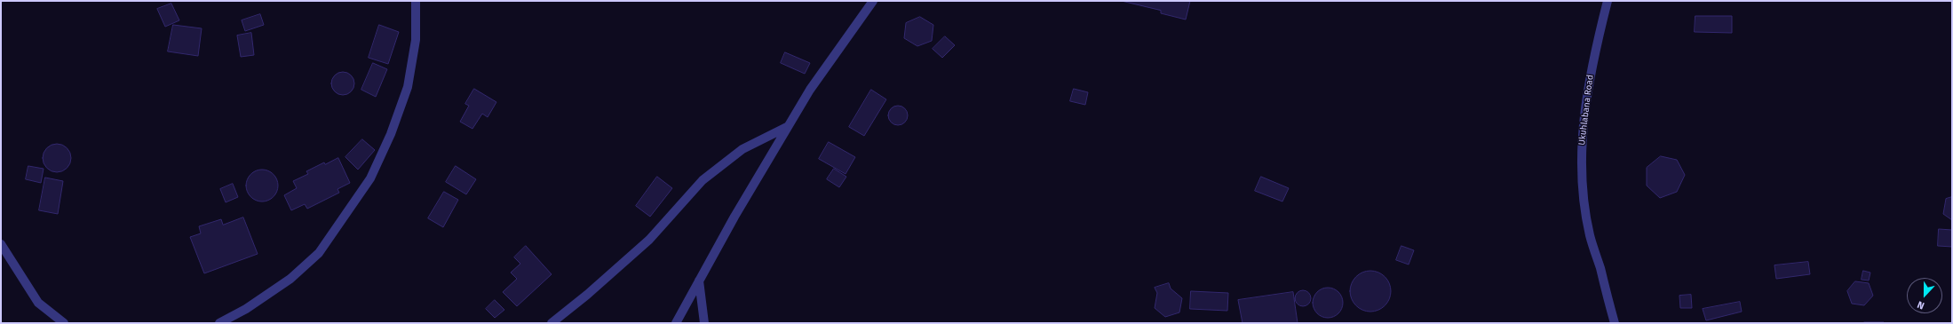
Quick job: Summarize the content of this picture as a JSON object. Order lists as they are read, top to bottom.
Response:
{
  "streets": {
    "street": ["Ukuhlabana Road"]
  },
  "north": "bottom"
}
